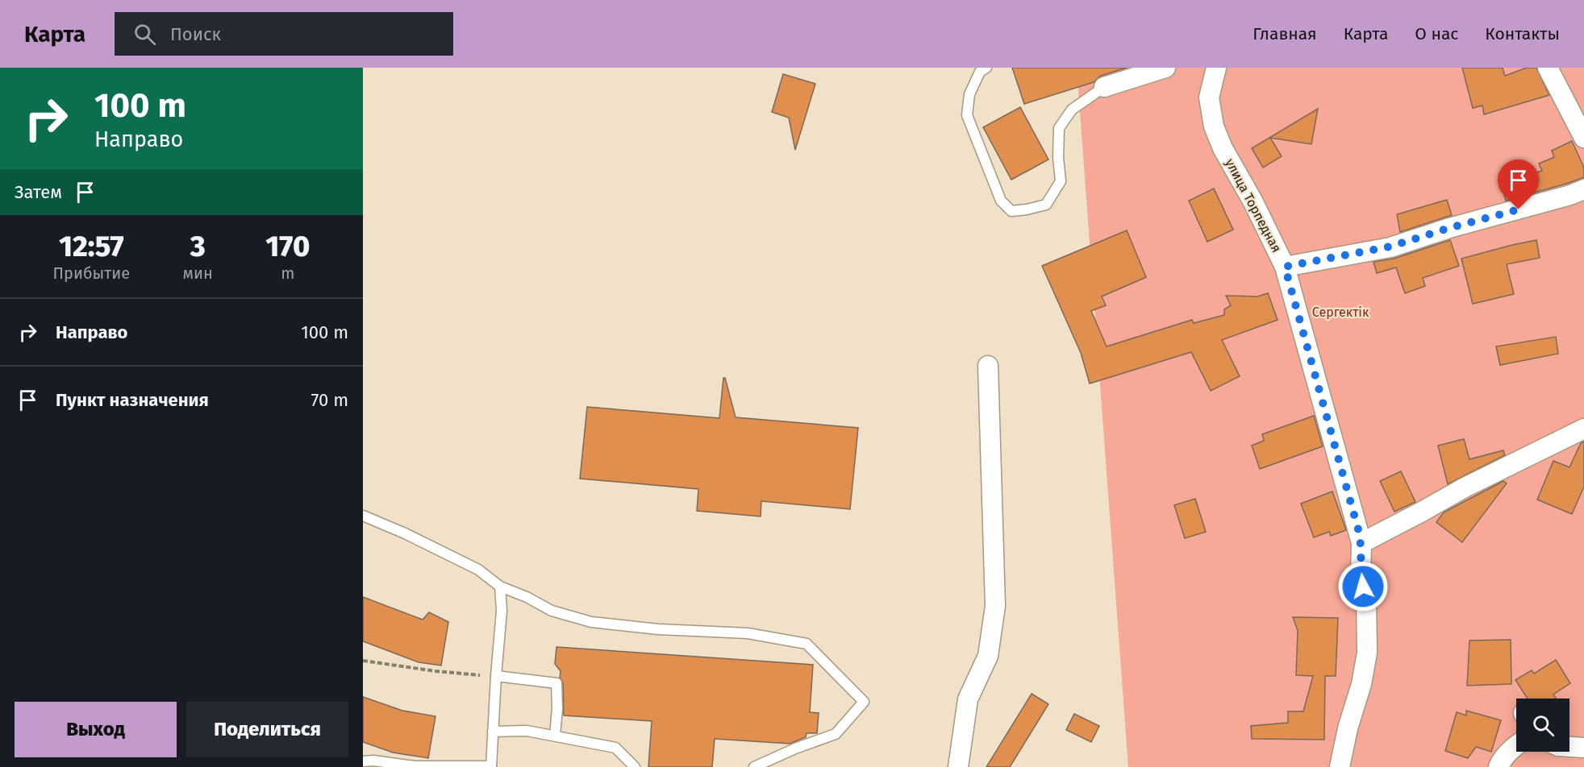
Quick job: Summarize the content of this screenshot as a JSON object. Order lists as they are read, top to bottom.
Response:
{
  "streets": {
    "street": ["улица Торпедная"]
  },
  "parks": ["Сергектік"],
  "page": {
    "header": "Карта",
    "search": "Поиск",
    "nav": [
      "Главная",
      "Карта",
      "О нас",
      "Контакты"
    ],
    "turn": ["100 m", "Направо"],
    "then": "Затем",
    "eta": [
      "12:57",
      "Прибытие",
      "3",
      "мин",
      "170",
      "m"
    ],
    "list": [
      {
        "name": "Направо",
        "value": "100 m"
      },
      {
        "name": "Пункт назначения",
        "value": "70 m"
      }
    ],
    "buttons": ["Выход", "Поделиться"]
  }
}
